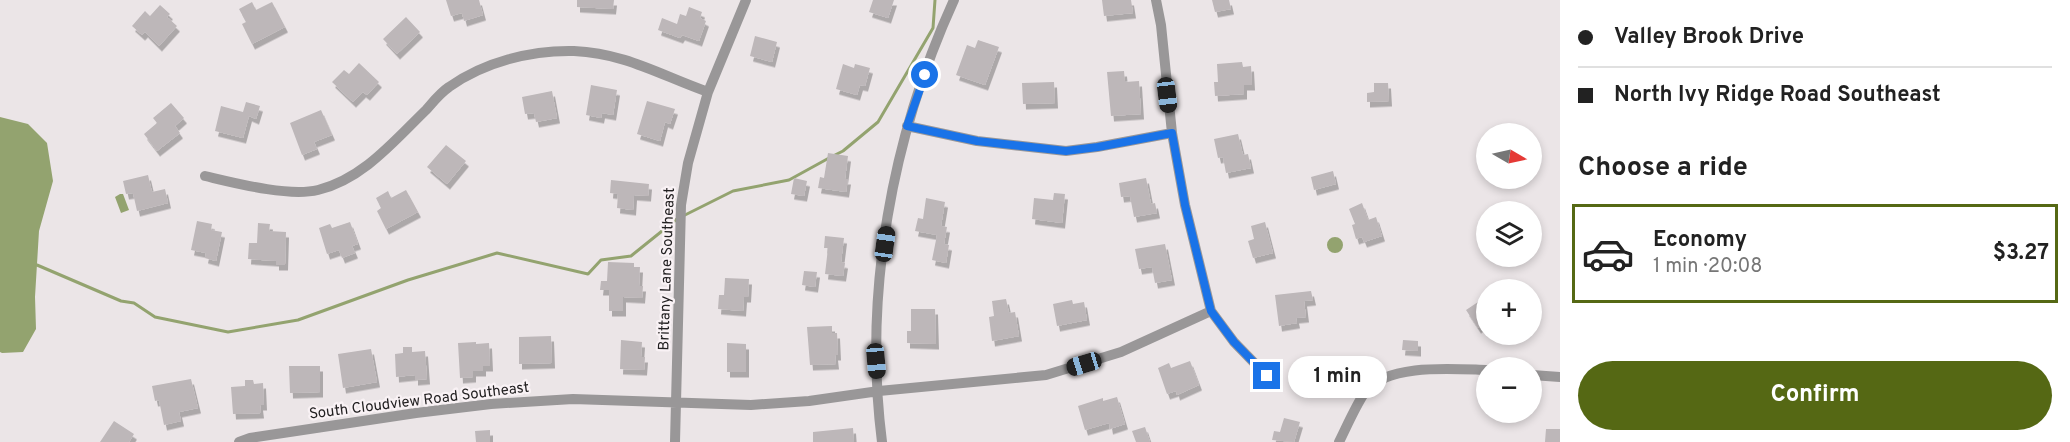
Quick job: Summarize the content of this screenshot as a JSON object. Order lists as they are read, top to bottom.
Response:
{
  "streets": {
    "street": ["Brittany Lane Southeast", "South Cloudview Road Southeast"]
  },
  "crossings": [
    ["Brittany Lane Southeast", "South Cloudview Road Southeast"]
  ],
  "north": "right",
  "page": {
    "banner": ["Valley Brook Drive", "North Ivy Ridge Road Southeast"],
    "map_buttons": ["+", "−"],
    "heading": "Choose a ride",
    "list": [
      {
        "name": "Economy",
        "note": "1 min · 20:08",
        "value": "$3.27"
      }
    ],
    "buttons": "Confirm",
    "bubble": "1 min"
  }
}
